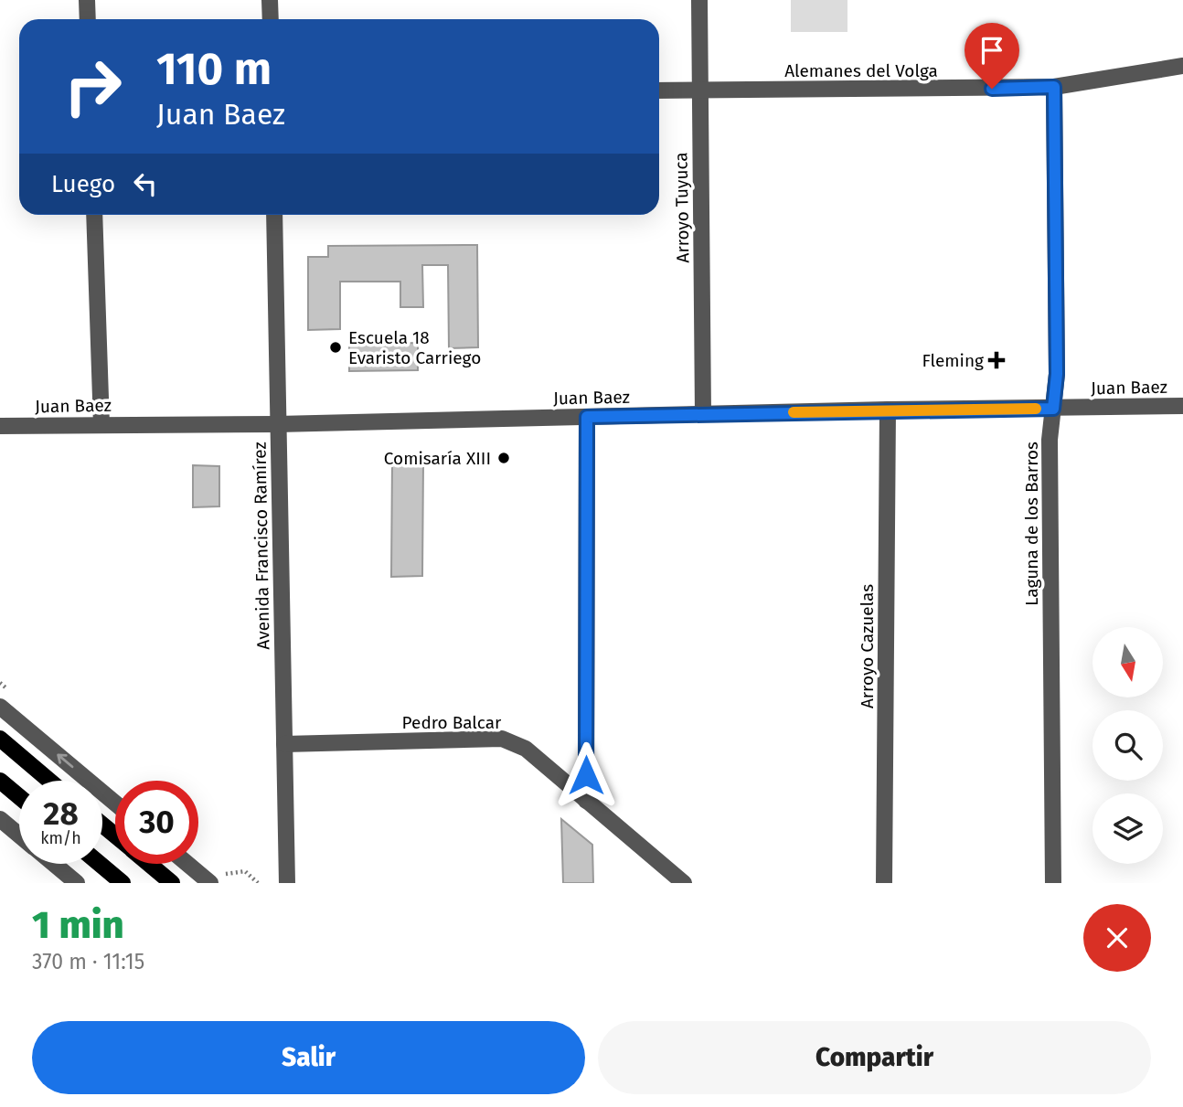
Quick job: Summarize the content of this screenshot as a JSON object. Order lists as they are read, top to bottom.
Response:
{
  "streets": {
    "street": [
      "Alemanes del Volga",
      "Arroyo Tuyuca",
      "Juan Baez",
      "Laguna de los Barros",
      "Avenida Francisco Ramírez",
      "Arroyo Cazuelas",
      "Pedro Balcar"
    ]
  },
  "crossings": [
    ["Alemanes del Volga", "Arroyo Tuyuca"],
    ["Alemanes del Volga", "Laguna de los Barros"],
    ["Arroyo Tuyuca", "Juan Baez"],
    ["Juan Baez", "Laguna de los Barros"],
    ["Juan Baez", "Avenida Francisco Ramírez"],
    ["Juan Baez", "Arroyo Cazuelas"],
    ["Avenida Francisco Ramírez", "Pedro Balcar"]
  ],
  "places": {
    "other": ["Escuela 18 Evaristo Carriego", "Comisaría XIII"],
    "health": ["Fleming"]
  },
  "north": "bottom",
  "page": {
    "turn": ["110 m", "Juan Baez"],
    "then": "Luego",
    "speed": "28 km/h",
    "limit": "30",
    "heading": ["1 min", "370 m · 11:15"],
    "buttons": ["Salir", "Compartir"]
  }
}
